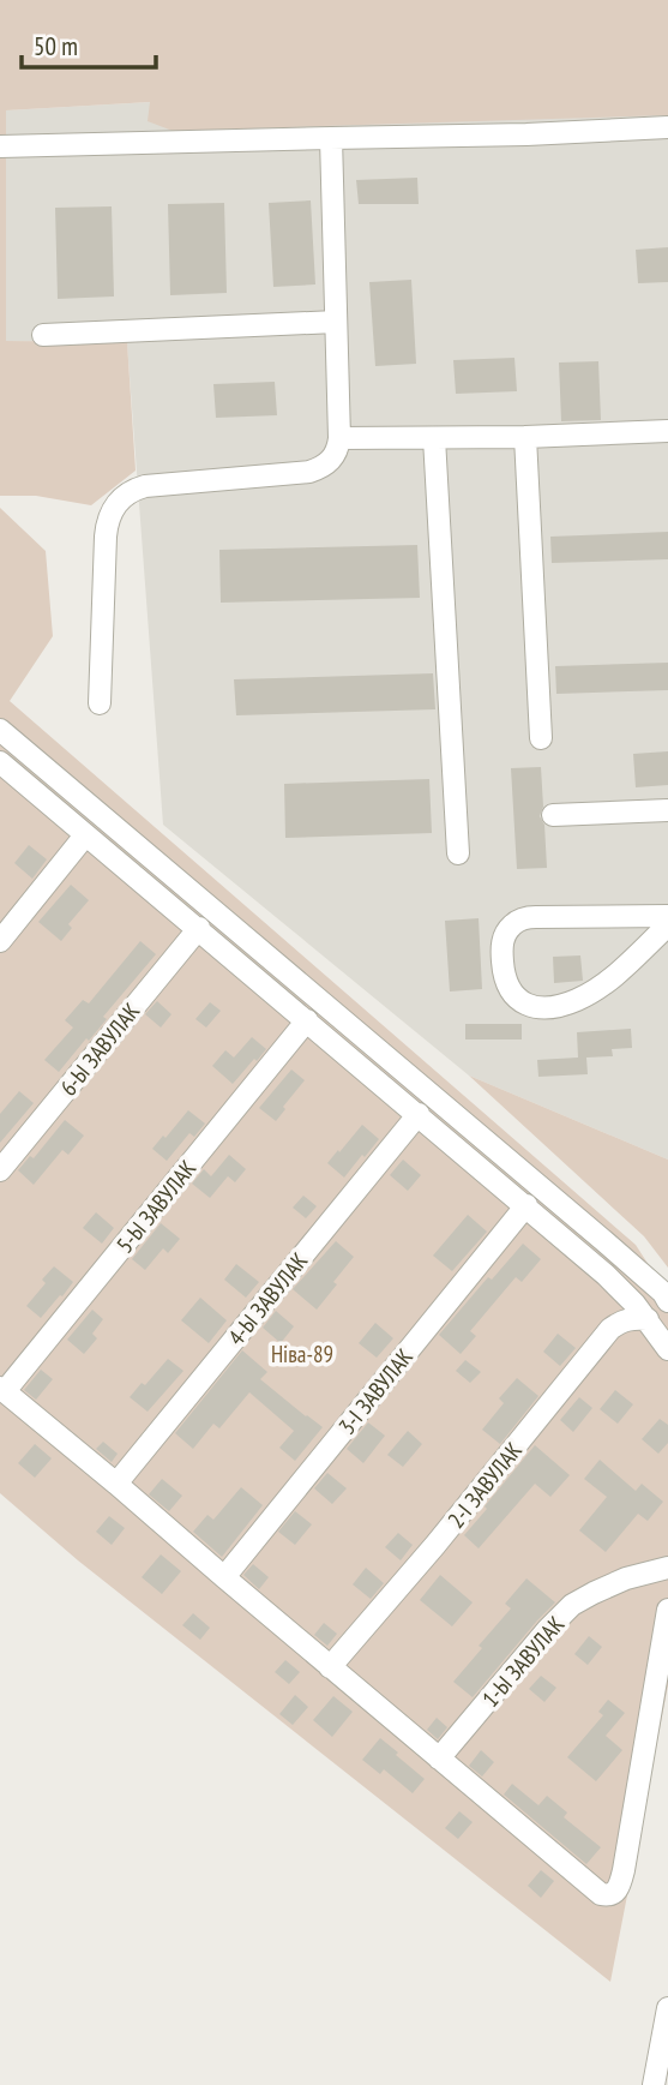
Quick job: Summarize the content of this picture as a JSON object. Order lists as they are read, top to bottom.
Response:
{
  "streets": {
    "street": [
      "6-Ы ЗАВУЛАК",
      "5-Ы ЗАВУЛАК",
      "4-Ы ЗАВУЛАК",
      "3-І ЗАВУЛАК",
      "2-І ЗАВУЛАК",
      "1-Ы ЗАВУЛАК"
    ]
  },
  "parks": ["Ніва-89"],
  "scale_bar": "50 m"
}
